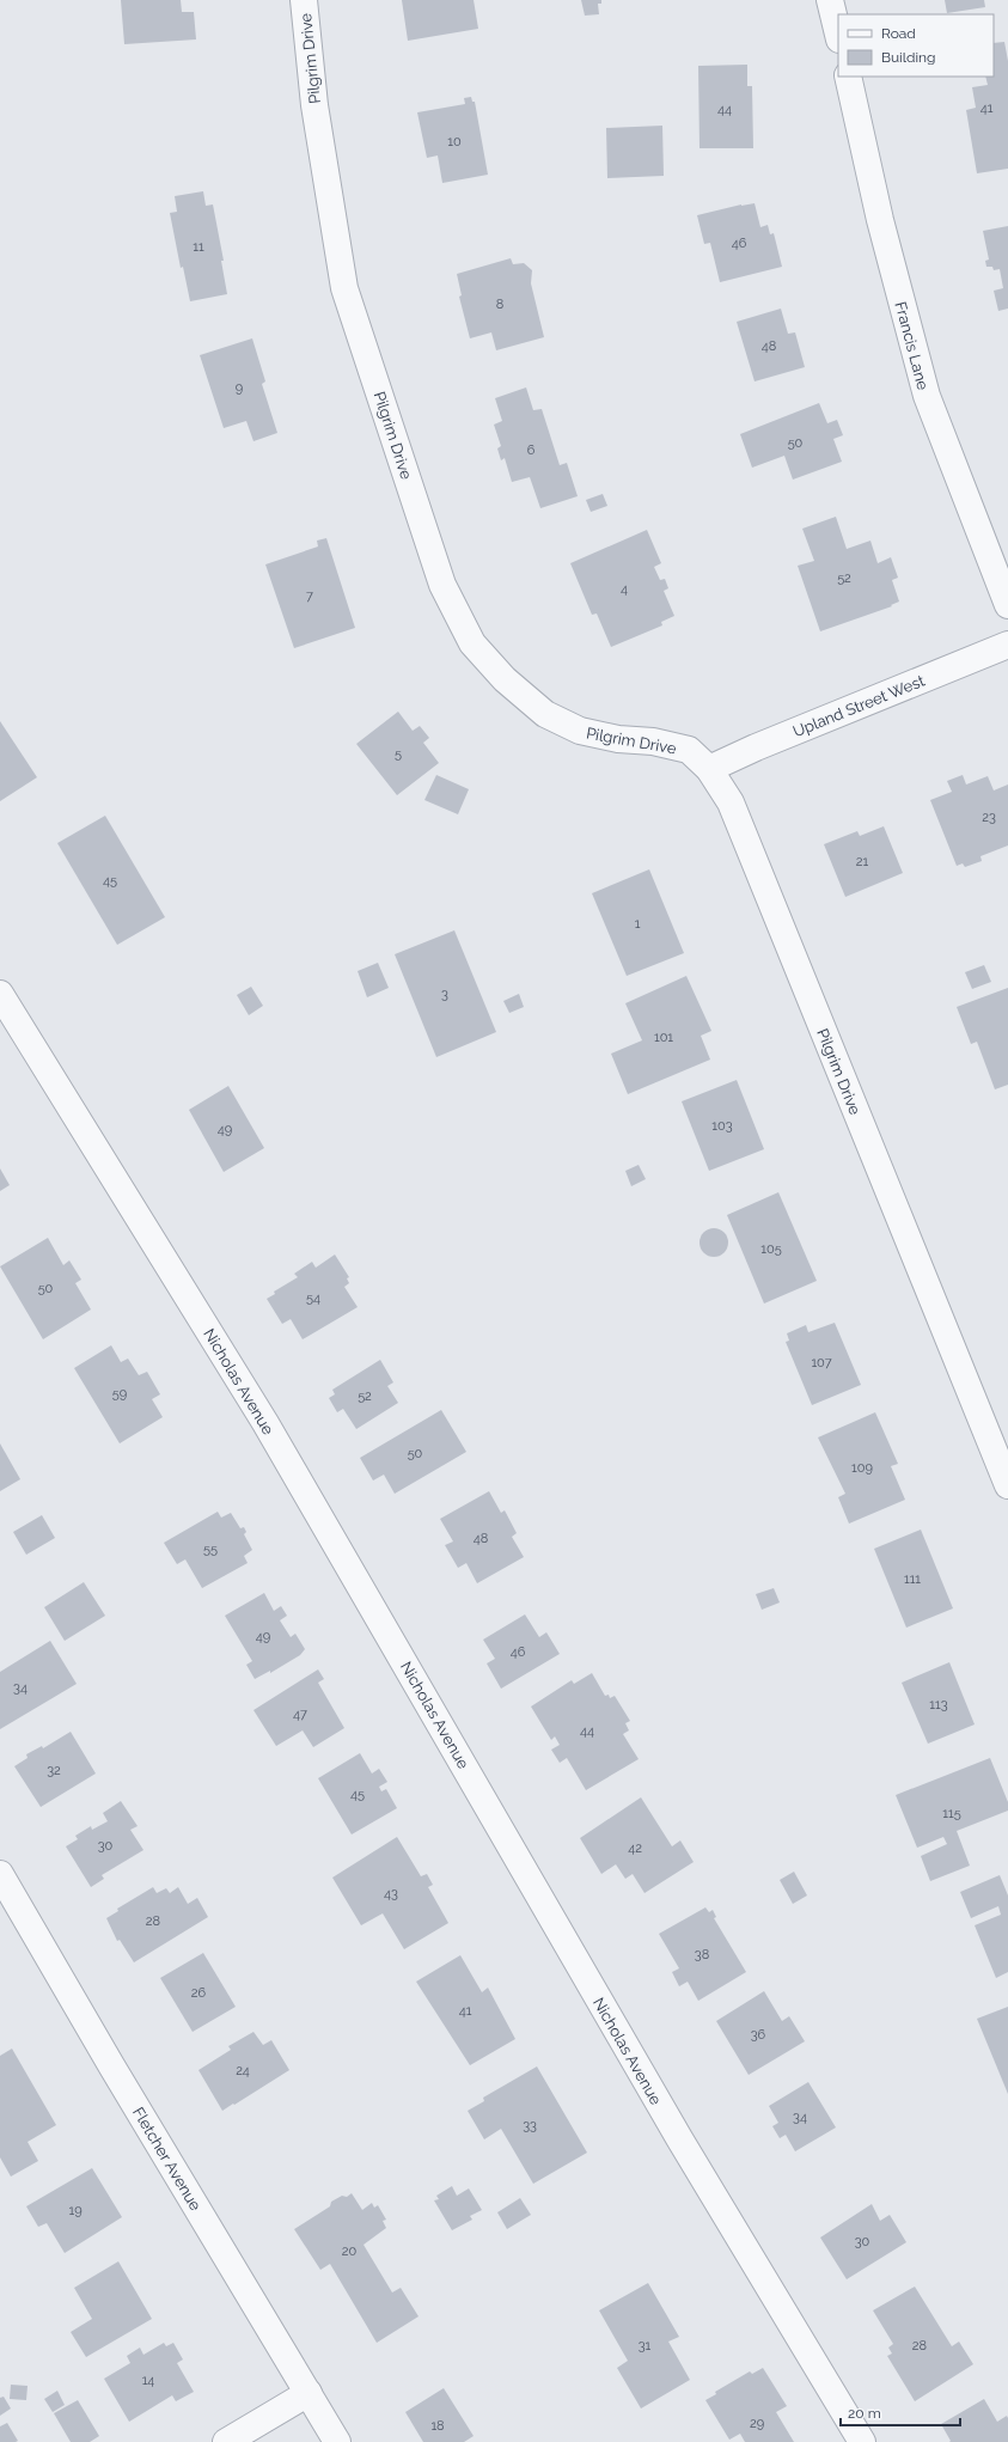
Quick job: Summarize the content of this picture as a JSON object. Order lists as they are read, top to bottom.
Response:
{
  "streets": {
    "street": [
      "Pilgrim Drive",
      "Francis Lane",
      "Upland Street West",
      "Nicholas Avenue",
      "Fletcher Avenue"
    ]
  },
  "crossings": [
    ["Pilgrim Drive", "Upland Street West"]
  ],
  "house_numbers": [
    "41",
    "44",
    "10",
    "46",
    "11",
    "8",
    "48",
    "9",
    "50",
    "6",
    "52",
    "4",
    "7",
    "5",
    "23",
    "21",
    "45",
    "1",
    "3",
    "101",
    "103",
    "49",
    "105",
    "50",
    "54",
    "107",
    "59",
    "52",
    "50",
    "109",
    "48",
    "55",
    "111",
    "49",
    "46",
    "34",
    "113",
    "47",
    "44",
    "32",
    "45",
    "115",
    "30",
    "42",
    "43",
    "28",
    "38",
    "26",
    "41",
    "36",
    "24",
    "34",
    "33",
    "19",
    "30",
    "20",
    "31",
    "28",
    "14",
    "29",
    "18"
  ],
  "legend": ["Road", "Building"],
  "scale_bar": "20 m"
}
